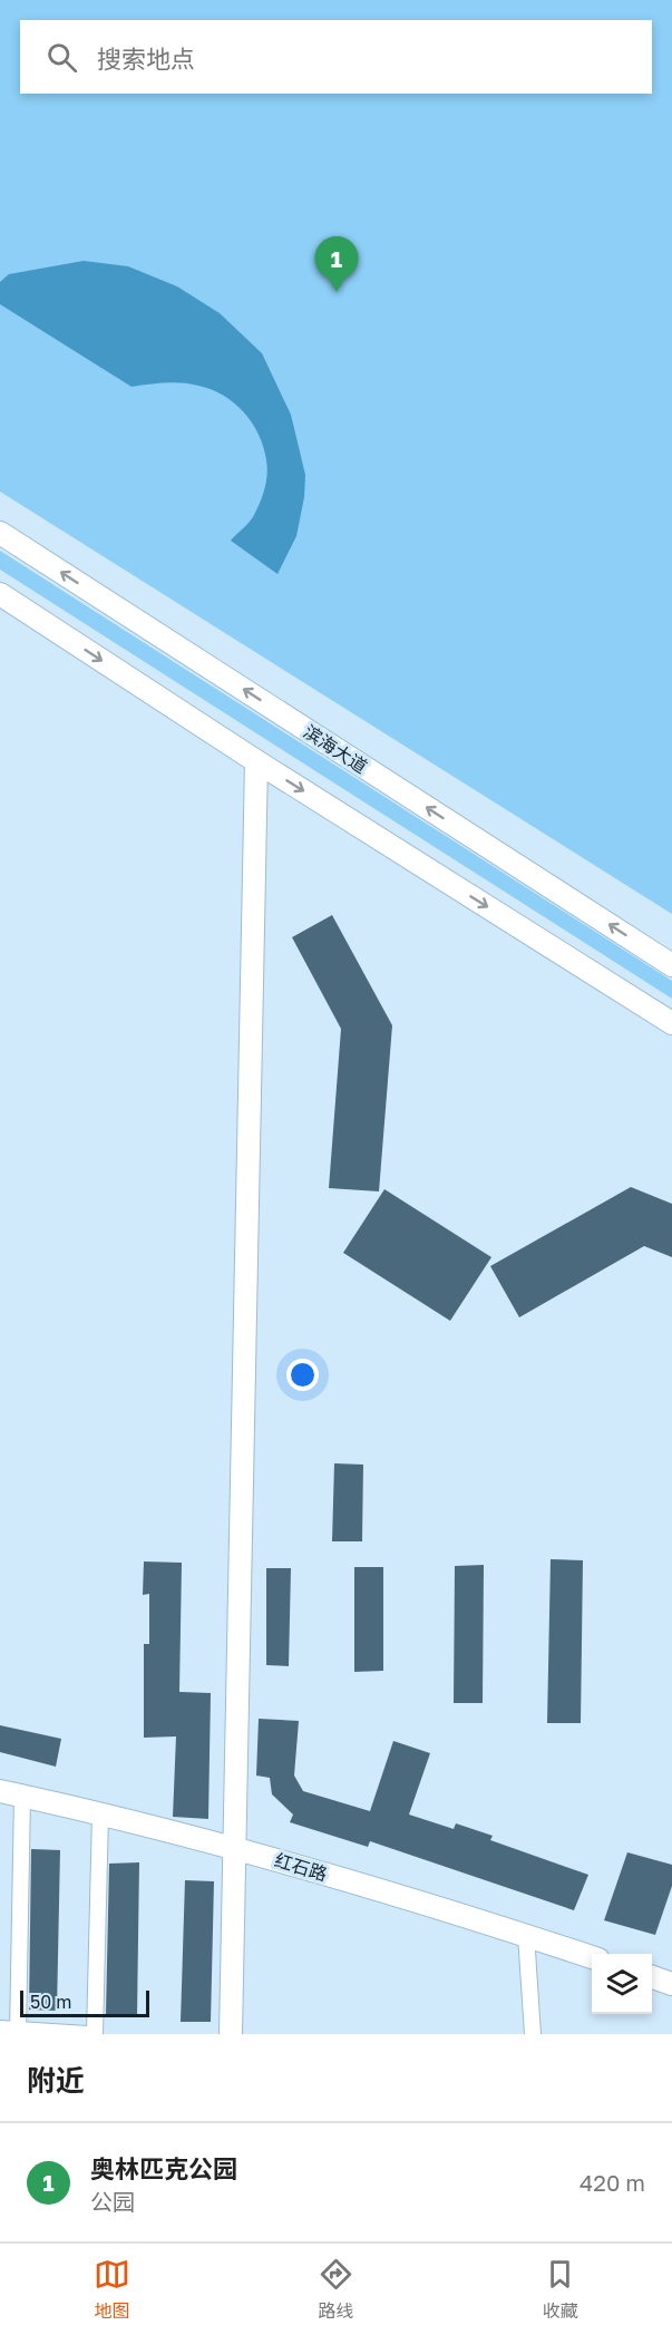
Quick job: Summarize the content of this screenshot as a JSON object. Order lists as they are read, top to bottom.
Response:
{
  "streets": {
    "street": ["滨海大道", "红石路"]
  },
  "scale_bar": "50 m",
  "page": {
    "search": "搜索地点",
    "pins": "1",
    "scale": "50 m",
    "heading": "附近",
    "list": [
      {
        "mark": "1",
        "name": "奥林匹克公园",
        "note": "公园",
        "value": "420 m"
      }
    ],
    "nav": ["地图", "路线", "收藏"]
  }
}
